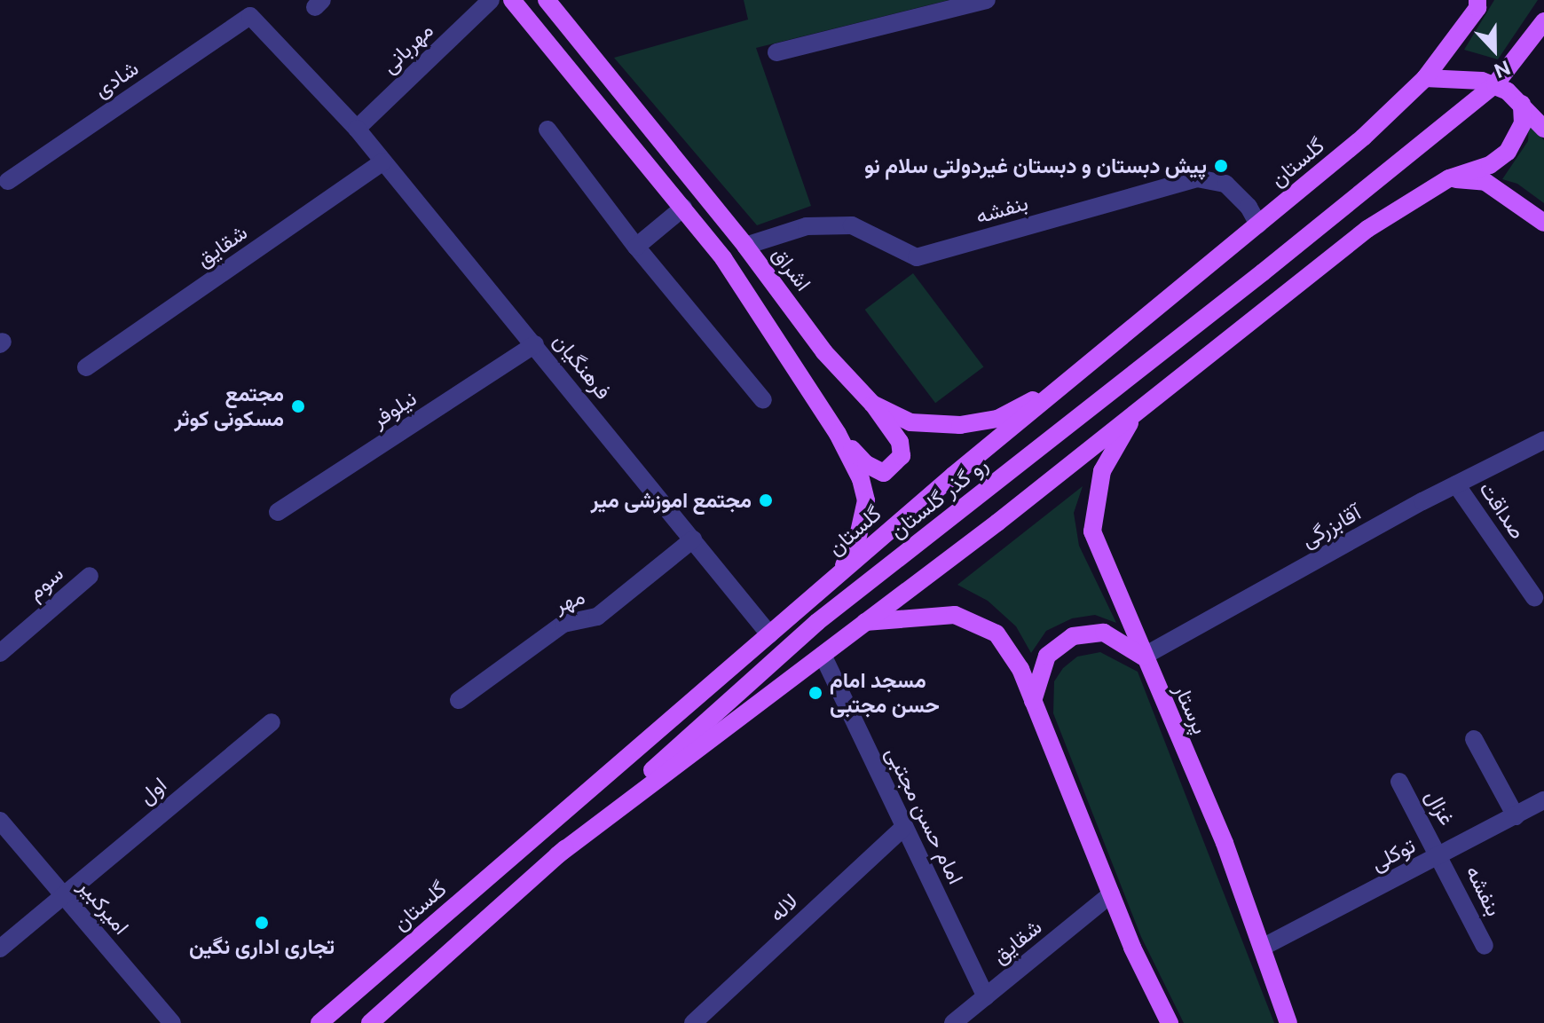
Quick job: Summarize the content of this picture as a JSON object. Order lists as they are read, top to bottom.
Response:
{
  "streets": {
    "main road": [
      "گلستان",
      "اشراق",
      "رو گذر گلستان",
      "پرستار"
    ],
    "street": [
      "مهربانی",
      "شادی",
      "بنفشه",
      "شقایق",
      "فرهنگیان",
      "نیلوفر",
      "صداقت",
      "آقابزرگی",
      "سوم",
      "مهر",
      "اول",
      "غزال",
      "امام حسن مجتبی",
      "توکلی",
      "امیرکبیر",
      "لاله"
    ]
  },
  "crossings": [
    ["مهربانی", "فرهنگیان"],
    ["شادی", "فرهنگیان"],
    ["گلستان", "بنفشه"],
    ["گلستان", "اشراق"],
    ["گلستان", "فرهنگیان"],
    ["بنفشه", "اشراق"],
    ["بنفشه", "غزال"],
    ["بنفشه", "توکلی"],
    ["شقایق", "فرهنگیان"],
    ["شقایق", "امام حسن مجتبی"],
    ["فرهنگیان", "نیلوفر"],
    ["فرهنگیان", "مهر"],
    ["صداقت", "آقابزرگی"],
    ["آقابزرگی", "پرستار"],
    ["پرستار", "توکلی"],
    ["اول", "امیرکبیر"],
    ["غزال", "توکلی"],
    ["امام حسن مجتبی", "لاله"]
  ],
  "places": [
    "پیش دبستان و دبستان غیردولتی سلام نو",
    "مجتمع مسکونی کوثر",
    "مجتمع اموزشی میر",
    "مسجد امام حسن مجتبی",
    "تجاری اداری نگین"
  ],
  "north": "bottom"
}
